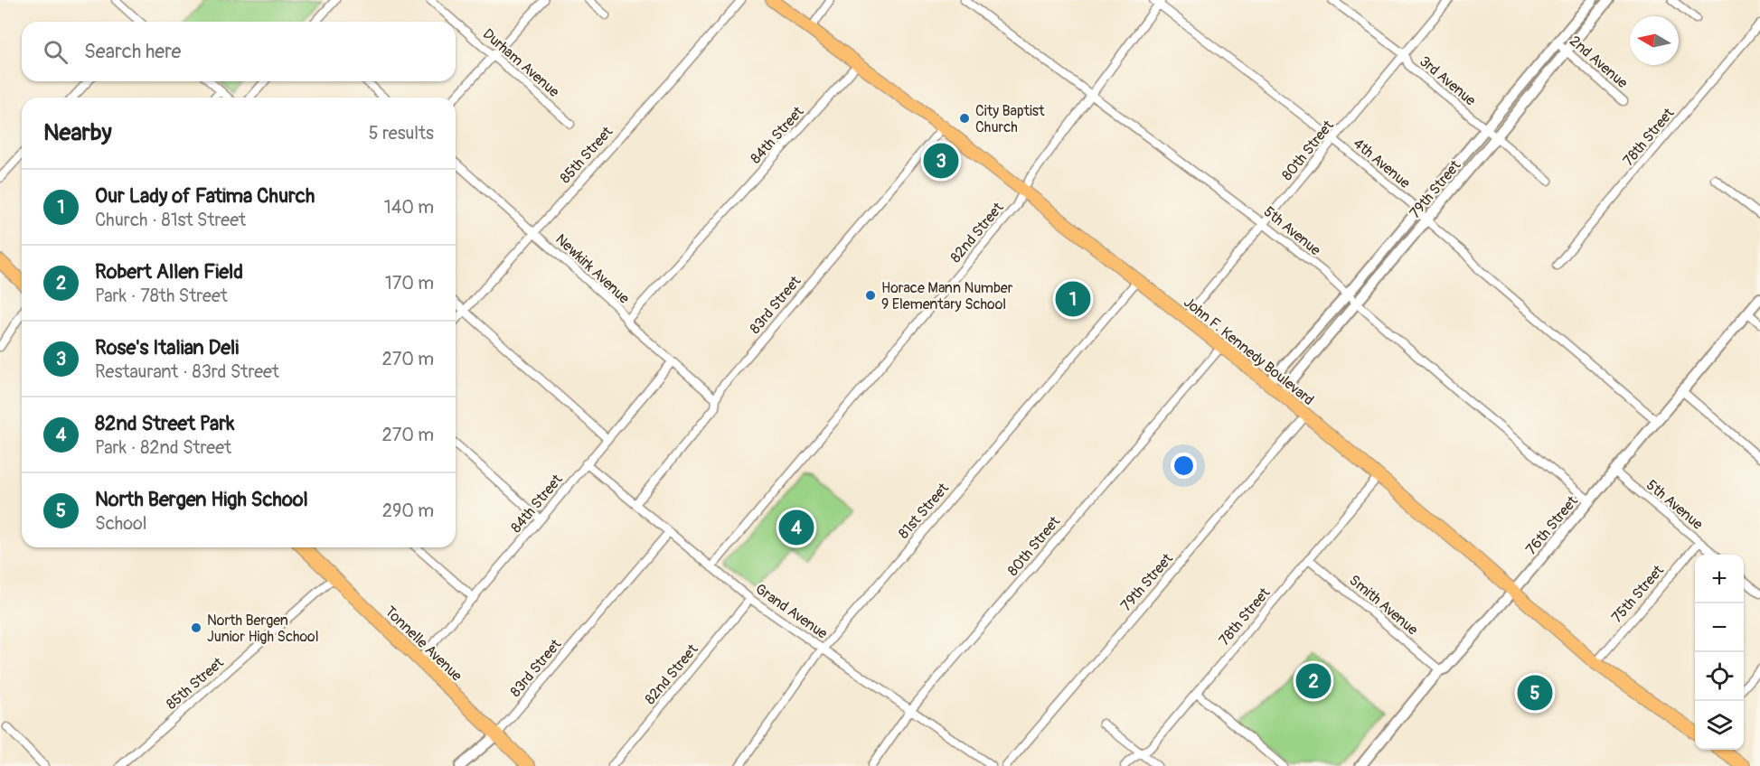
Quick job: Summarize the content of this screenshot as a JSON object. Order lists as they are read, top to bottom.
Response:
{
  "streets": {
    "main road": ["John F. Kennedy Boulevard", "Tonnelle Avenue"],
    "street": [
      "2nd Avenue",
      "Durham Avenue",
      "3rd Avenue",
      "84th Street",
      "78th Street",
      "80th Street",
      "85th Street",
      "4th Avenue",
      "79th Street",
      "5th Avenue",
      "82nd Street",
      "Newkirk Avenue",
      "83rd Street",
      "81st Street",
      "76th Street",
      "75th Street",
      "Smith Avenue",
      "Grand Avenue"
    ]
  },
  "crossings": [
    ["2nd Avenue", "79th Street"],
    ["3rd Avenue", "80th Street"],
    ["3rd Avenue", "79th Street"],
    ["84th Street", "Newkirk Avenue"],
    ["84th Street", "John F. Kennedy Boulevard"],
    ["84th Street", "Grand Avenue"],
    ["84th Street", "Tonnelle Avenue"],
    ["78th Street", "John F. Kennedy Boulevard"],
    ["78th Street", "Smith Avenue"],
    ["80th Street", "4th Avenue"],
    ["80th Street", "5th Avenue"],
    ["80th Street", "John F. Kennedy Boulevard"],
    ["80th Street", "Grand Avenue"],
    ["85th Street", "Newkirk Avenue"],
    ["85th Street", "Tonnelle Avenue"],
    ["4th Avenue", "79th Street"],
    ["4th Avenue", "82nd Street"],
    ["4th Avenue", "76th Street"],
    ["79th Street", "5th Avenue"],
    ["79th Street", "John F. Kennedy Boulevard"],
    ["5th Avenue", "82nd Street"],
    ["5th Avenue", "76th Street"],
    ["5th Avenue", "75th Street"],
    ["82nd Street", "John F. Kennedy Boulevard"],
    ["82nd Street", "Grand Avenue"],
    ["Newkirk Avenue", "83rd Street"],
    ["83rd Street", "John F. Kennedy Boulevard"],
    ["83rd Street", "Grand Avenue"],
    ["83rd Street", "Tonnelle Avenue"],
    ["John F. Kennedy Boulevard", "81st Street"],
    ["John F. Kennedy Boulevard", "76th Street"],
    ["John F. Kennedy Boulevard", "75th Street"],
    ["81st Street", "Grand Avenue"],
    ["76th Street", "Smith Avenue"]
  ],
  "places": ["City Baptist Church", "Horace Mann Number 9 Elementary School", "North Bergen Junior High School"],
  "north": "left",
  "page": {
    "search": "Search here",
    "heading": ["Nearby", "5 results"],
    "pins": [
      "3",
      "1",
      "4",
      "2",
      "5"
    ],
    "list": [
      {
        "mark": "1",
        "name": "Our Lady of Fatima Church",
        "note": "Church · 81st Street",
        "value": "140 m"
      },
      {
        "mark": "2",
        "name": "Robert Allen Field",
        "note": "Park · 78th Street",
        "value": "170 m"
      },
      {
        "mark": "3",
        "name": "Rose's Italian Deli",
        "note": "Restaurant · 83rd Street",
        "value": "270 m"
      },
      {
        "mark": "4",
        "name": "82nd Street Park",
        "note": "Park · 82nd Street",
        "value": "270 m"
      },
      {
        "mark": "5",
        "name": "North Bergen High School",
        "note": "School",
        "value": "290 m"
      }
    ],
    "map_buttons": ["+", "−"]
  }
}
